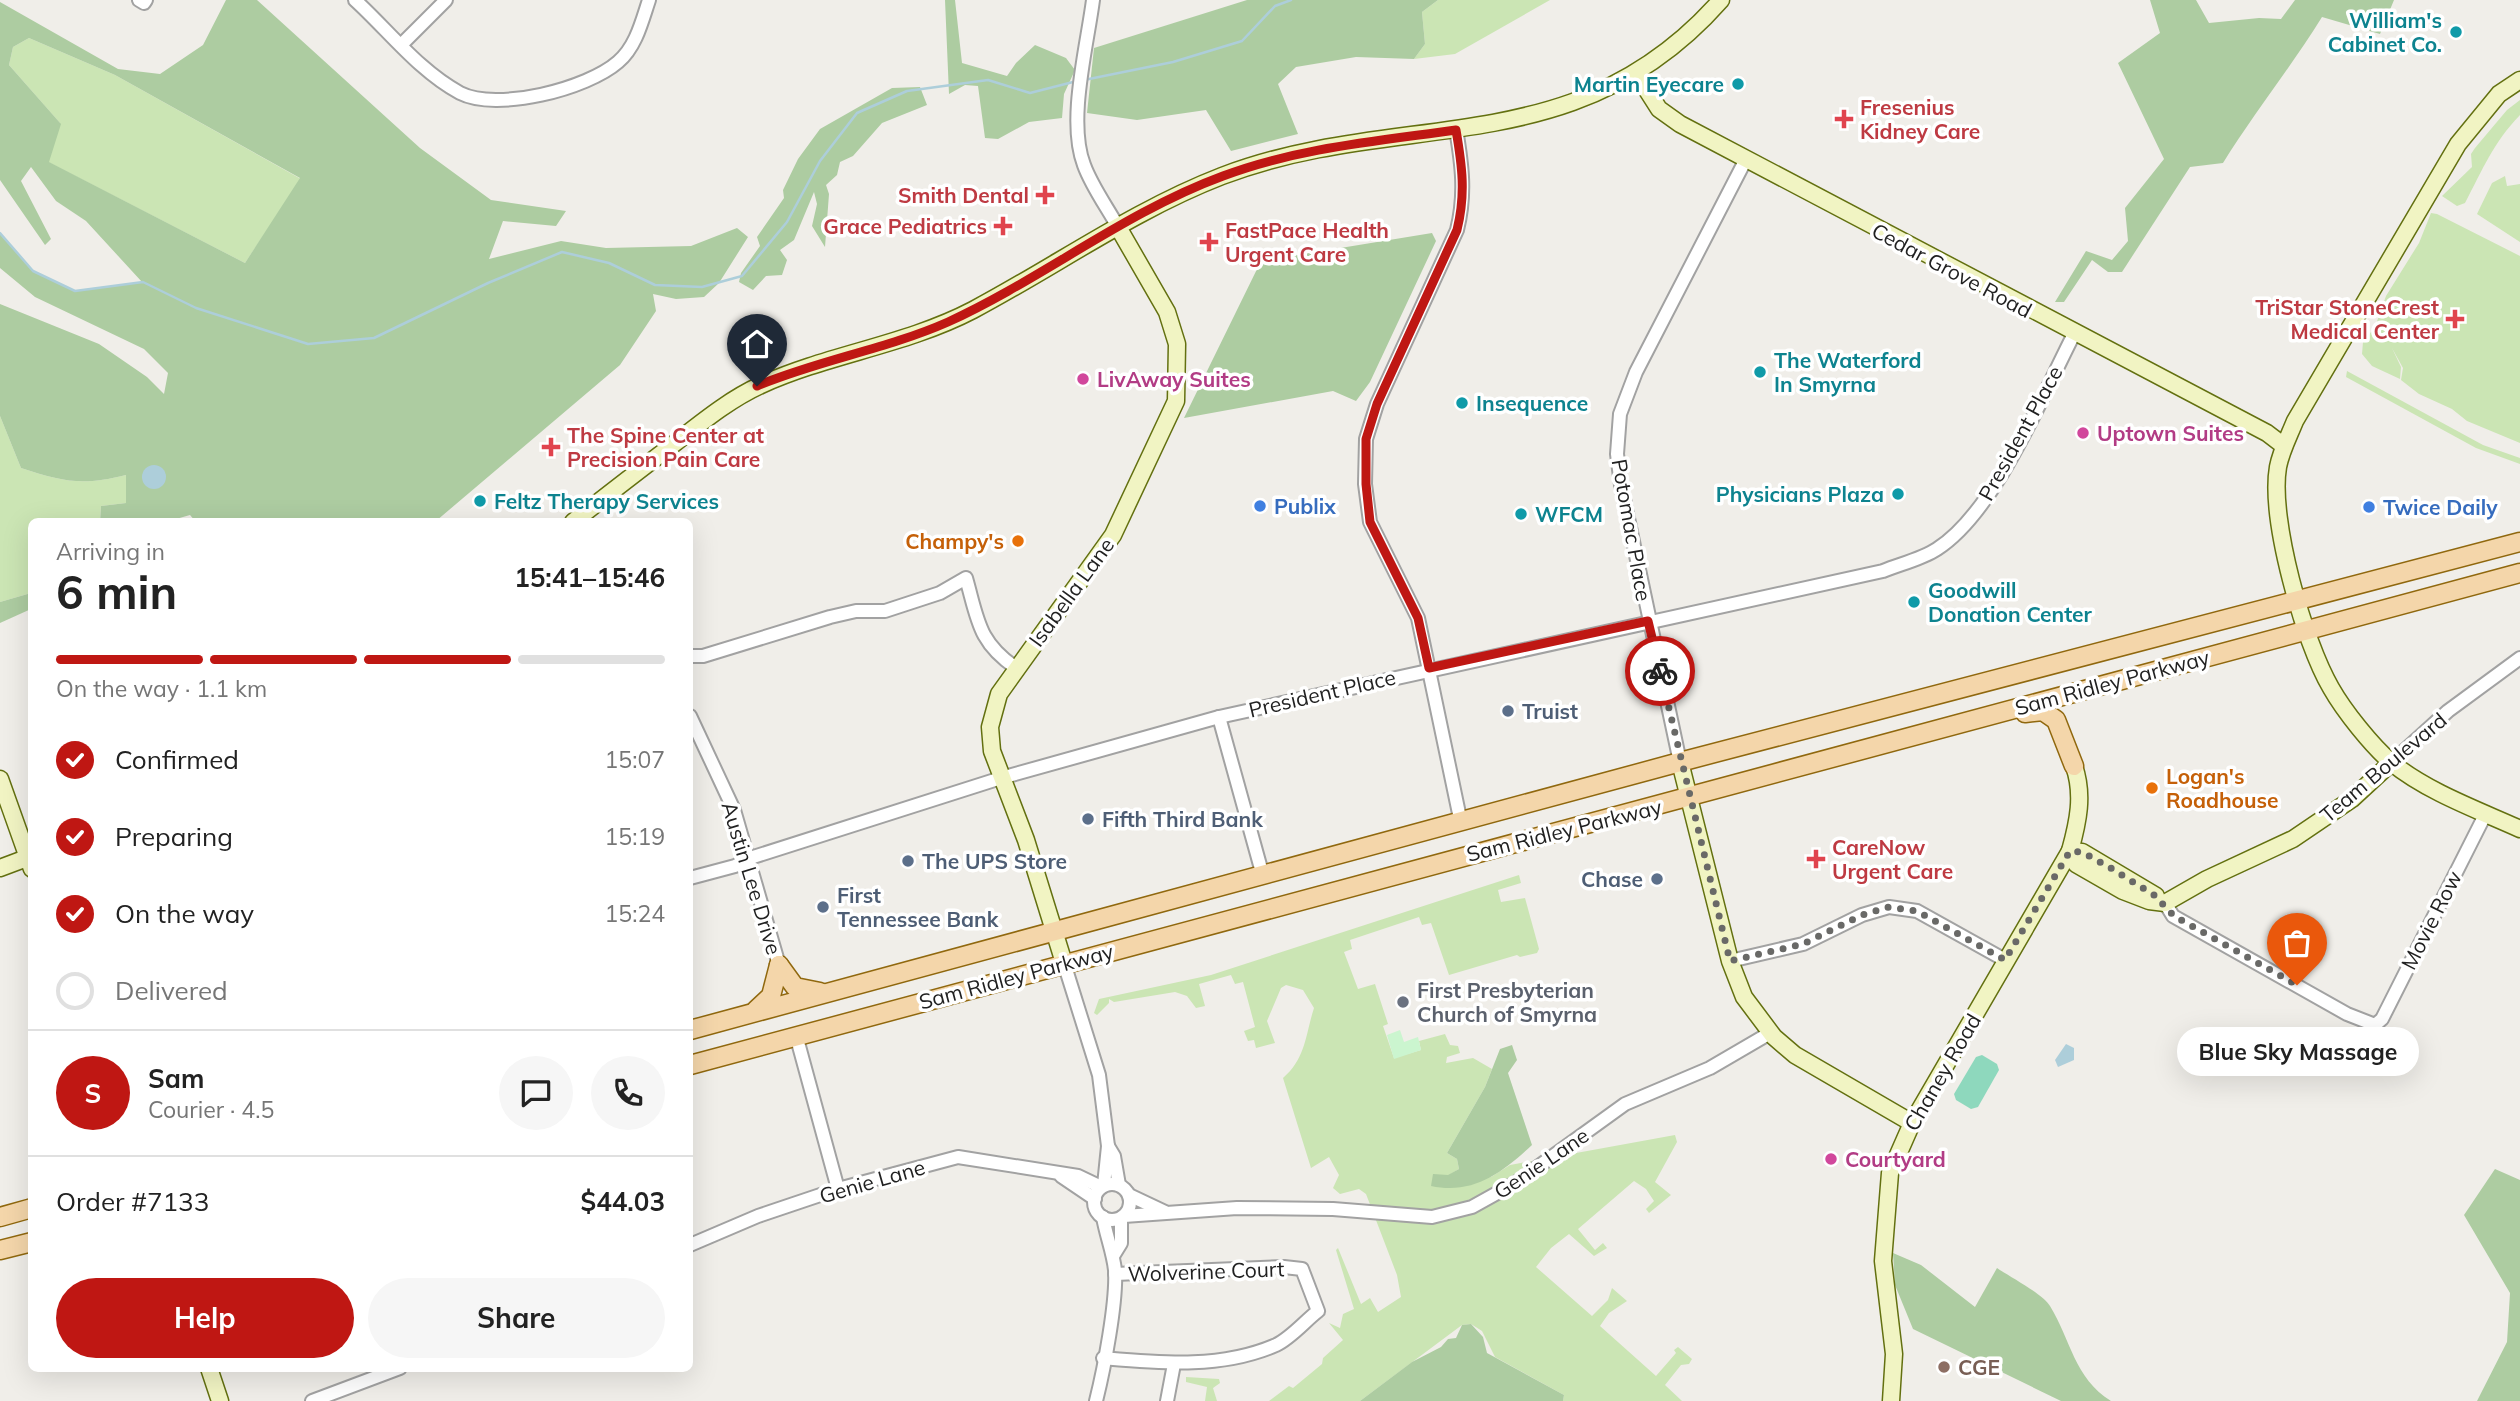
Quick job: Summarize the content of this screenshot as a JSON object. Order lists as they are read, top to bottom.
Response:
{
  "streets": {
    "main road": ["Sam Ridley Parkway"],
    "street": [
      "Cedar Grove Road",
      "President Place",
      "Potomac Place",
      "Isabella Lane",
      "Team Boulevard",
      "Austin Lee Drive",
      "Movie Row",
      "Chaney Road",
      "Genie Lane",
      "Wolverine Court"
    ]
  },
  "crossings": [
    ["Cedar Grove Road", "President Place"],
    ["Cedar Grove Road", "Potomac Place"],
    ["President Place", "Potomac Place"],
    ["President Place", "Isabella Lane"],
    ["President Place", "Austin Lee Drive"],
    ["Potomac Place", "Sam Ridley Parkway"],
    ["Potomac Place", "Chaney Road"],
    ["Potomac Place", "Genie Lane"],
    ["Isabella Lane", "Sam Ridley Parkway"],
    ["Team Boulevard", "Movie Row"]
  ],
  "places": {
    "other": [
      "William's Cabinet Co.",
      "Martin Eyecare",
      "The Waterford In Smyrna",
      "LivAway Suites",
      "Insequence",
      "Uptown Suites",
      "Physicians Plaza",
      "Feltz Therapy Services",
      "Publix",
      "Twice Daily",
      "WFCM",
      "Champy's",
      "Goodwill Donation Center",
      "Truist",
      "Logan's Roadhouse",
      "Fifth Third Bank",
      "The UPS Store",
      "Chase",
      "First Tennessee Bank",
      "Blue Sky Massage",
      "First Presbyterian Church of Smyrna",
      "Courtyard",
      "CGE"
    ],
    "health": [
      "Fresenius Kidney Care",
      "Smith Dental",
      "Grace Pediatrics",
      "FastPace Health Urgent Care",
      "TriStar StoneCrest Medical Center",
      "The Spine Center at Precision Pain Care",
      "CareNow Urgent Care"
    ]
  },
  "page": {
    "heading": ["6 min", "Arriving in", "15:41–15:46"],
    "panel": [
      "Sam",
      "Courier · 4.5",
      "Order #7133",
      "$44.03"
    ],
    "bar": "On the way · 1.1 km",
    "list": [
      ["Confirmed", "15:07"],
      ["Preparing", "15:19"],
      ["On the way", "15:24"],
      "Delivered"
    ],
    "bubble": "Blue Sky Massage",
    "round": "S",
    "buttons": ["Help", "Share"]
  }
}
